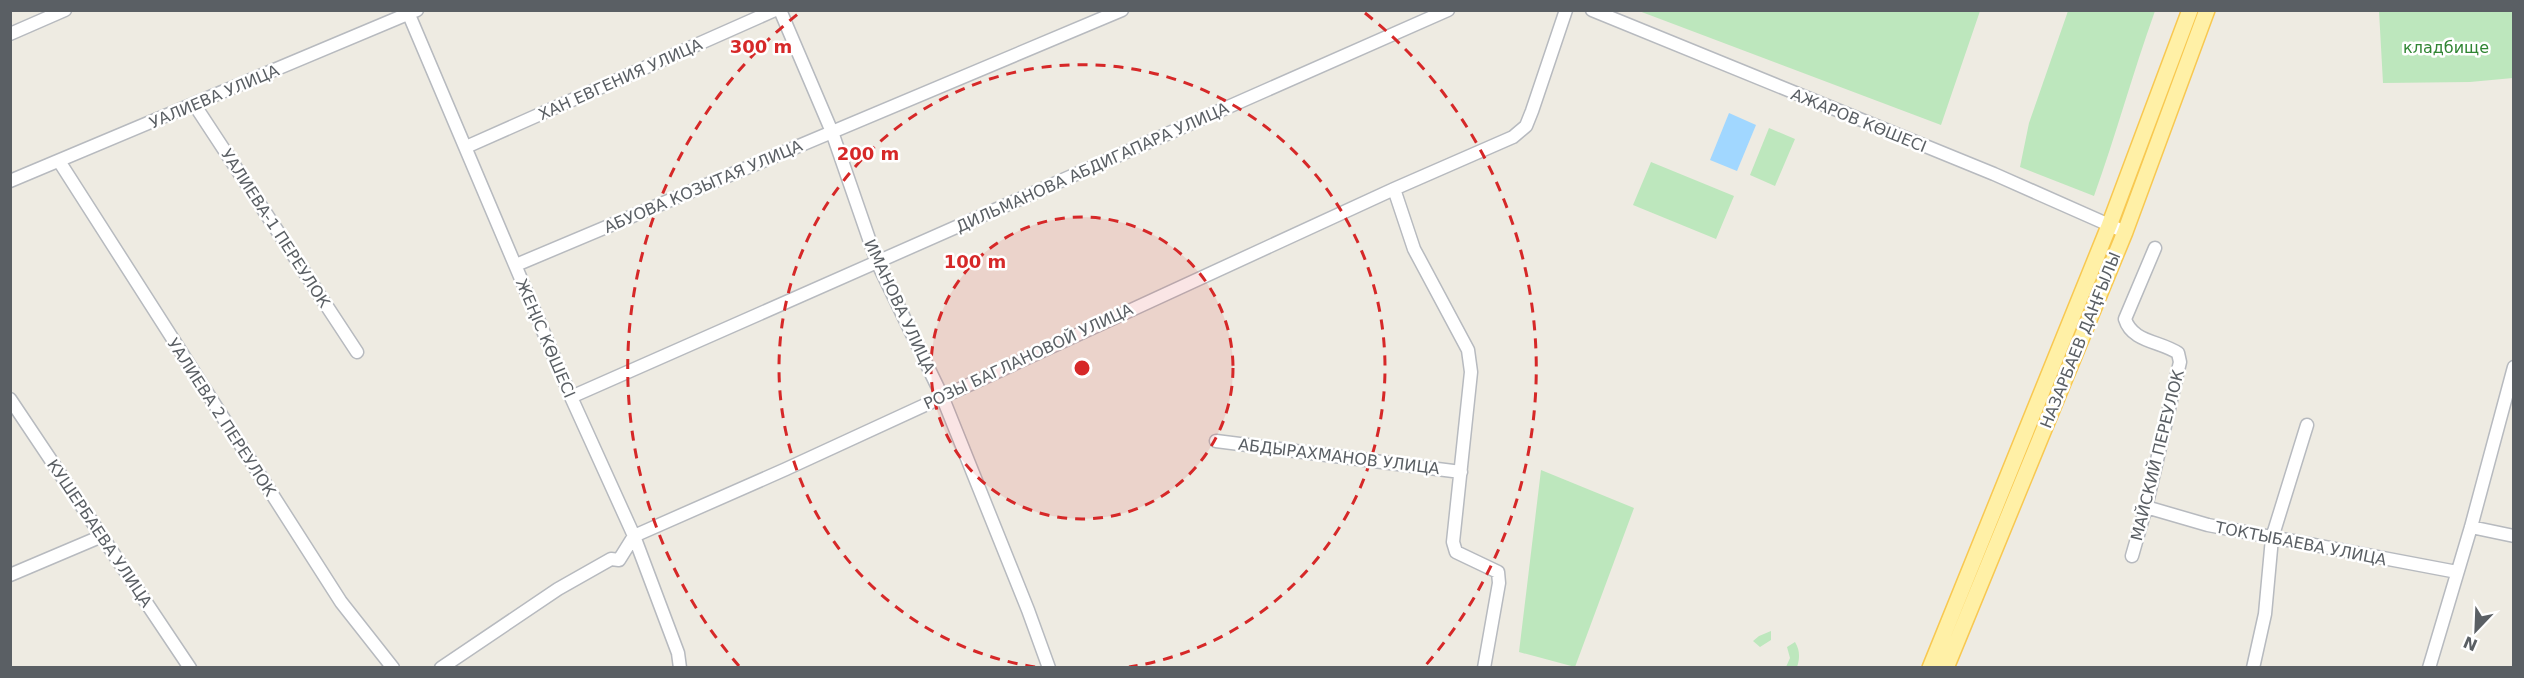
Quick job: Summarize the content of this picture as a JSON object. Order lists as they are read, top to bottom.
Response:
{
  "streets": {
    "main road": ["НАЗАРБАЕВ ДАҢҒЫЛЫ"],
    "street": [
      "ХАН ЕВГЕНИЯ УЛИЦА",
      "УАЛИЕВА УЛИЦА",
      "АЖАРОВ КӨШЕСІ",
      "ДИЛЬМАНОВА АБДИГАПАРА УЛИЦА",
      "АБУОВА КОЗЫТАЯ УЛИЦА",
      "УАЛИЕВА-1 ПЕРЕУЛОК",
      "ИМАНОВА УЛИЦА",
      "ЖЕҢІС КӨШЕСІ",
      "РОЗЫ БАГЛАНОВОЙ УЛИЦА",
      "УАЛИЕВА 2 ПЕРЕУЛОК",
      "МАЙСКИЙ ПЕРЕУЛОК",
      "АБДЫРАХМАНОВ УЛИЦА",
      "КУШЕРБАЕВА УЛИЦА",
      "ТОКТЫБАЕВА УЛИЦА"
    ]
  },
  "crossings": [
    ["ХАН ЕВГЕНИЯ УЛИЦА", "ИМАНОВА УЛИЦА"],
    ["ХАН ЕВГЕНИЯ УЛИЦА", "ЖЕҢІС КӨШЕСІ"],
    ["УАЛИЕВА УЛИЦА", "УАЛИЕВА-1 ПЕРЕУЛОК"],
    ["УАЛИЕВА УЛИЦА", "ЖЕҢІС КӨШЕСІ"],
    ["УАЛИЕВА УЛИЦА", "УАЛИЕВА 2 ПЕРЕУЛОК"],
    ["АЖАРОВ КӨШЕСІ", "НАЗАРБАЕВ ДАҢҒЫЛЫ"],
    ["ДИЛЬМАНОВА АБДИГАПАРА УЛИЦА", "ИМАНОВА УЛИЦА"],
    ["ДИЛЬМАНОВА АБДИГАПАРА УЛИЦА", "ЖЕҢІС КӨШЕСІ"],
    ["АБУОВА КОЗЫТАЯ УЛИЦА", "ИМАНОВА УЛИЦА"],
    ["АБУОВА КОЗЫТАЯ УЛИЦА", "ЖЕҢІС КӨШЕСІ"],
    ["ИМАНОВА УЛИЦА", "РОЗЫ БАГЛАНОВОЙ УЛИЦА"],
    ["ЖЕҢІС КӨШЕСІ", "РОЗЫ БАГЛАНОВОЙ УЛИЦА"],
    ["РОЗЫ БАГЛАНОВОЙ УЛИЦА", "АБДЫРАХМАНОВ УЛИЦА"],
    ["МАЙСКИЙ ПЕРЕУЛОК", "ТОКТЫБАЕВА УЛИЦА"]
  ],
  "parks": ["кладбище"],
  "north": "bottom left",
  "rings": ["300 m", "200 m", "100 m"]
}
